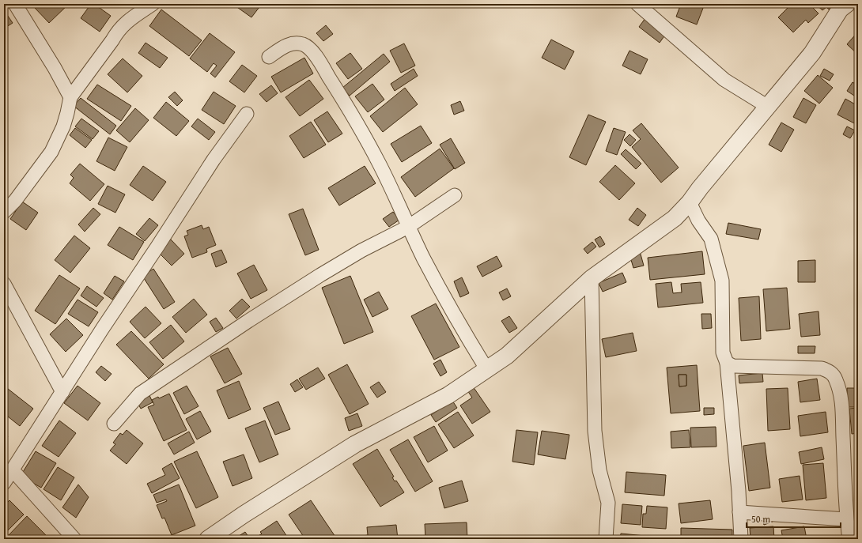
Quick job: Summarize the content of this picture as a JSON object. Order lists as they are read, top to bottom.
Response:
{
  "scale_bar": "50 m"
}
